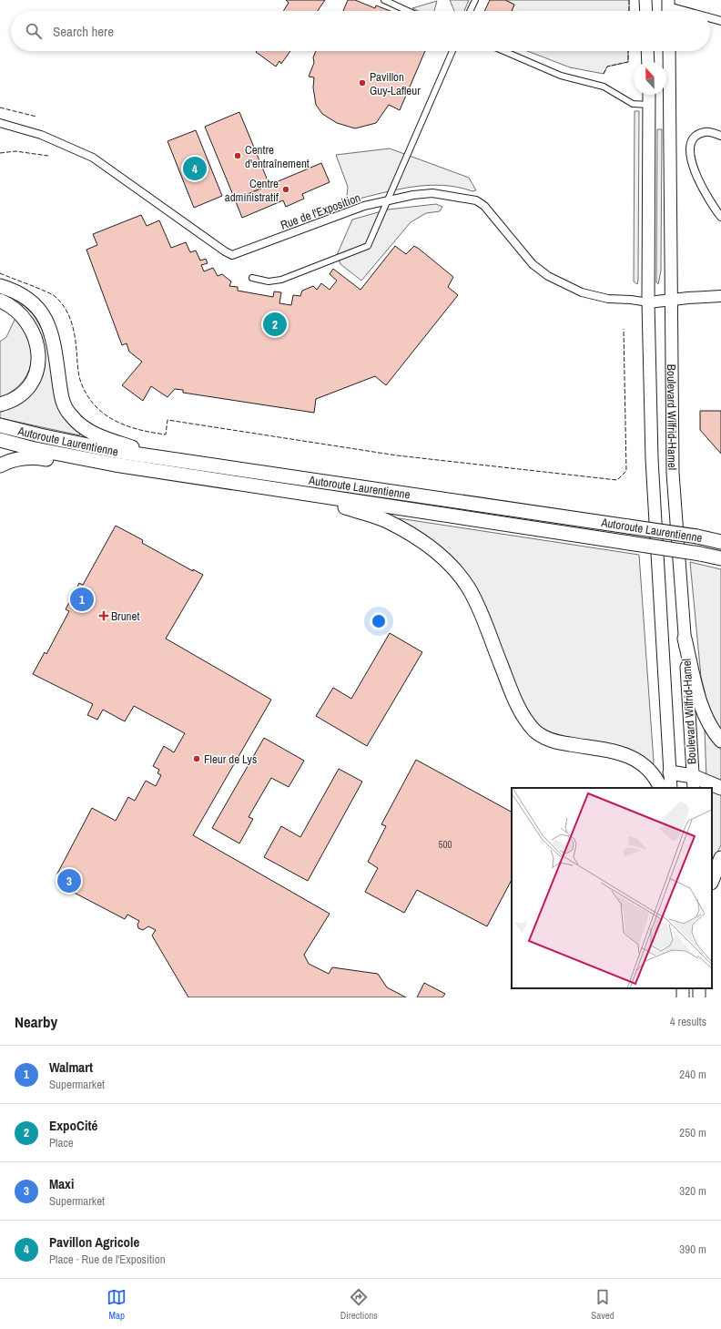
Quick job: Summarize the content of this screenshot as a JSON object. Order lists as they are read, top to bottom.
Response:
{
  "streets": {
    "highway": ["Autoroute Laurentienne"],
    "main road": ["Boulevard Wilfrid-Hamel"],
    "street": ["Rue de l'Exposition"]
  },
  "crossings": [
    ["Rue de l'Exposition", "Boulevard Wilfrid-Hamel"]
  ],
  "places": {
    "other": [
      "Pavillon Guy-Lafleur",
      "Centre d'entraînement",
      "Centre administratif",
      "Fleur de Lys"
    ],
    "health": ["Brunet"]
  },
  "house_numbers": ["500"],
  "north": "top",
  "page": {
    "search": "Search here",
    "pins": [
      "4",
      "2",
      "1",
      "3"
    ],
    "heading": ["Nearby", "4 results"],
    "list": [
      {
        "mark": "1",
        "name": "Walmart",
        "note": "Supermarket",
        "value": "240 m"
      },
      {
        "mark": "2",
        "name": "ExpoCité",
        "note": "Place",
        "value": "250 m"
      },
      {
        "mark": "3",
        "name": "Maxi",
        "note": "Supermarket",
        "value": "320 m"
      },
      {
        "mark": "4",
        "name": "Pavillon Agricole",
        "note": "Place · Rue de l'Exposition",
        "value": "390 m"
      }
    ],
    "nav": ["Map", "Directions", "Saved"]
  }
}
